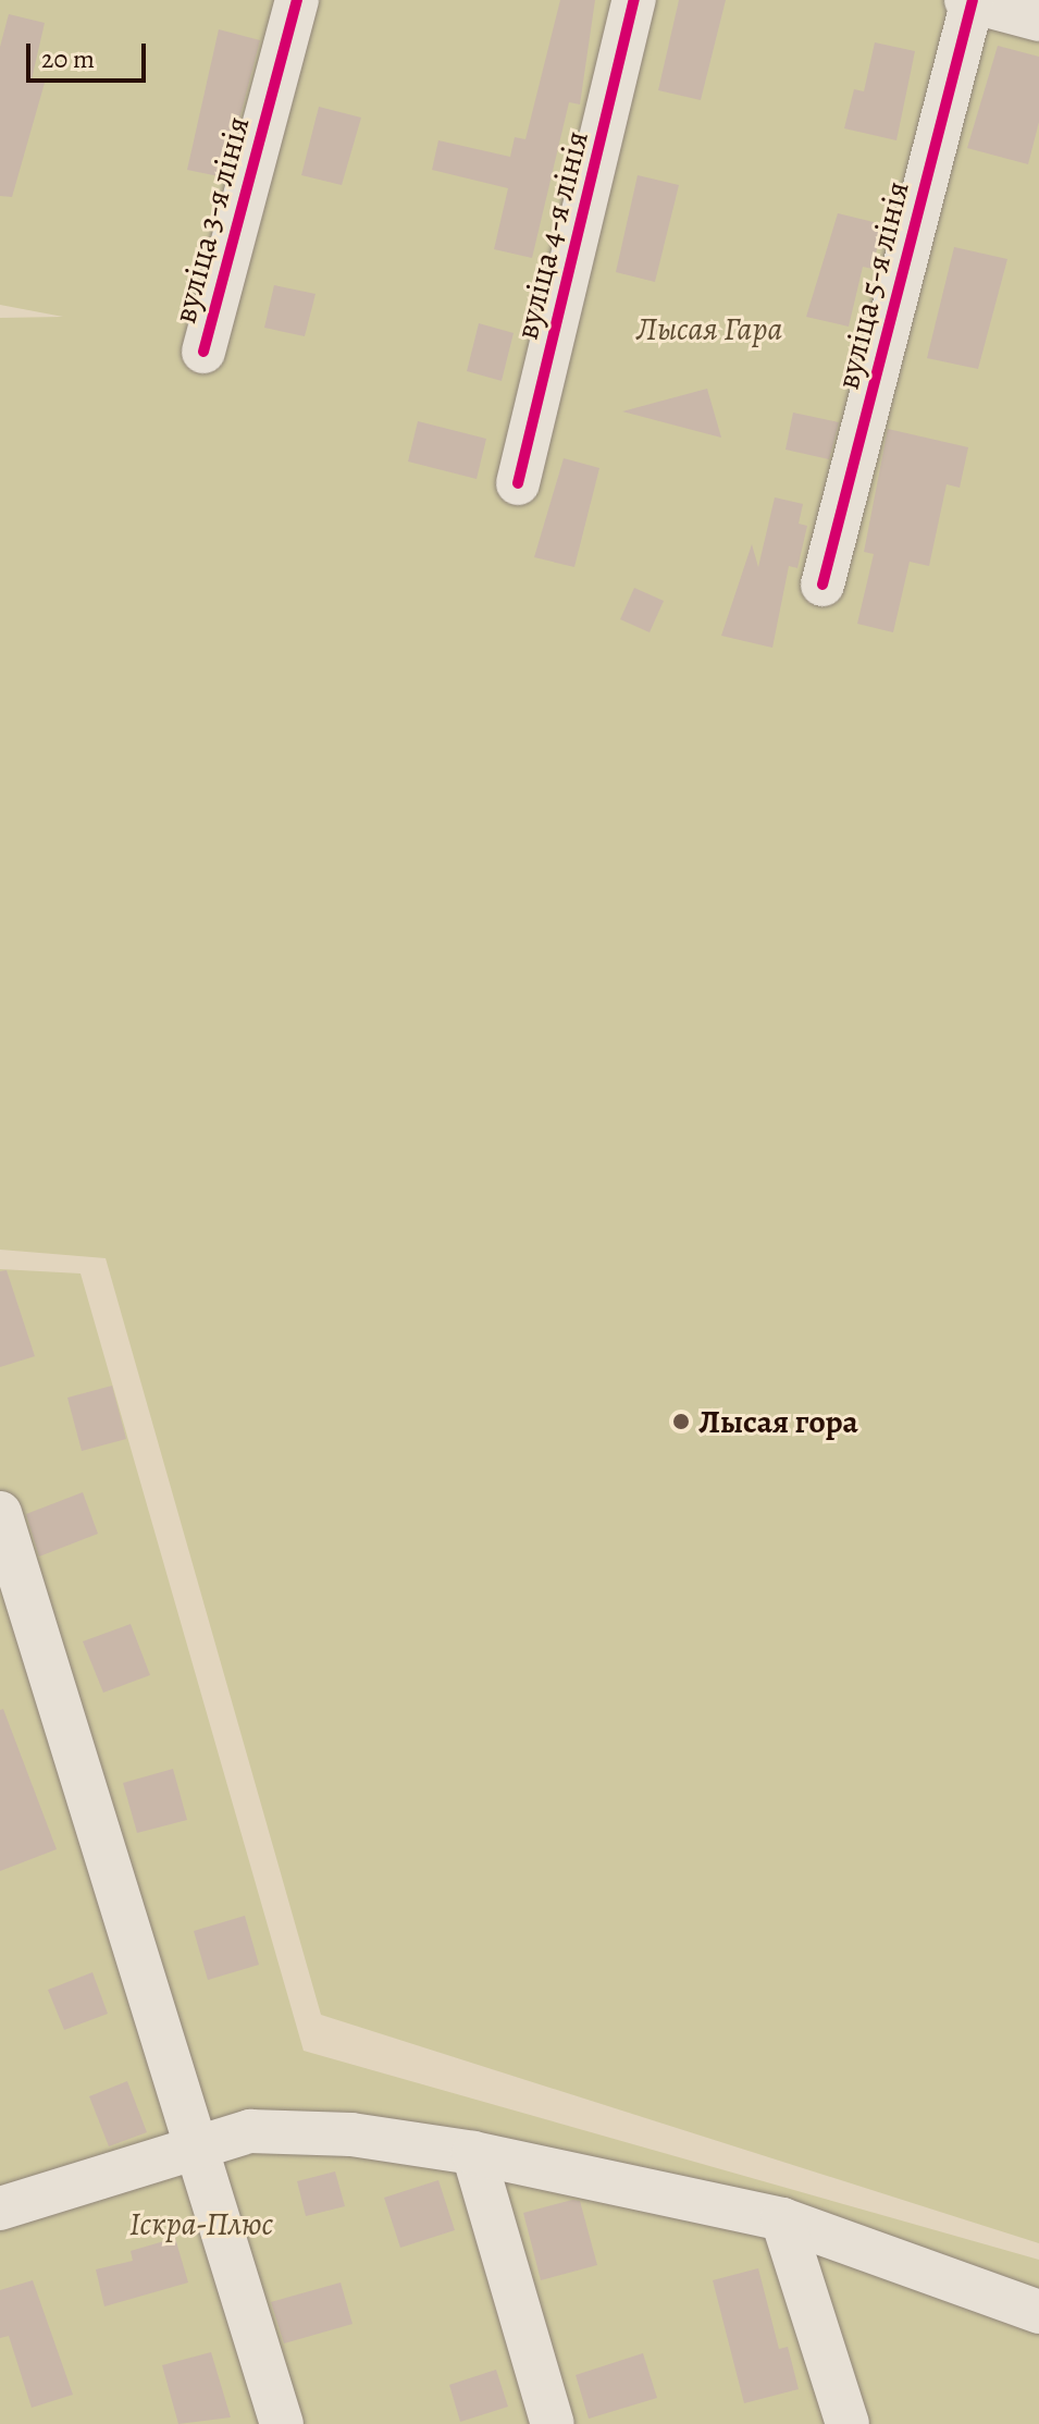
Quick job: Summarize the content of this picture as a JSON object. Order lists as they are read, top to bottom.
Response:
{
  "streets": {
    "street": ["вуліца 3-я лінія", "вуліца 4-я лінія", "вуліца 5-я лінія"]
  },
  "parks": ["Лысая Гара", "Іскра-Плюс"],
  "places": ["Лысая гора"],
  "scale_bar": "20 m"
}
